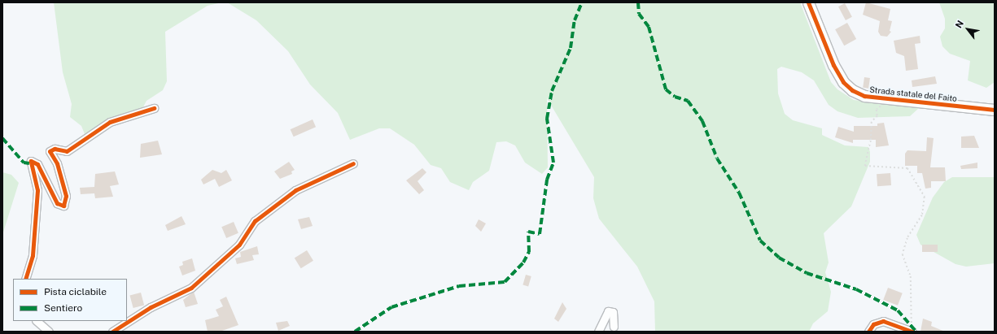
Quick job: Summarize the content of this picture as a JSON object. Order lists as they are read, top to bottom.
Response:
{
  "streets": {
    "street": ["Strada statale del Faito"]
  },
  "legend": ["Pista ciclabile", "Sentiero"],
  "north": "top left"
}
